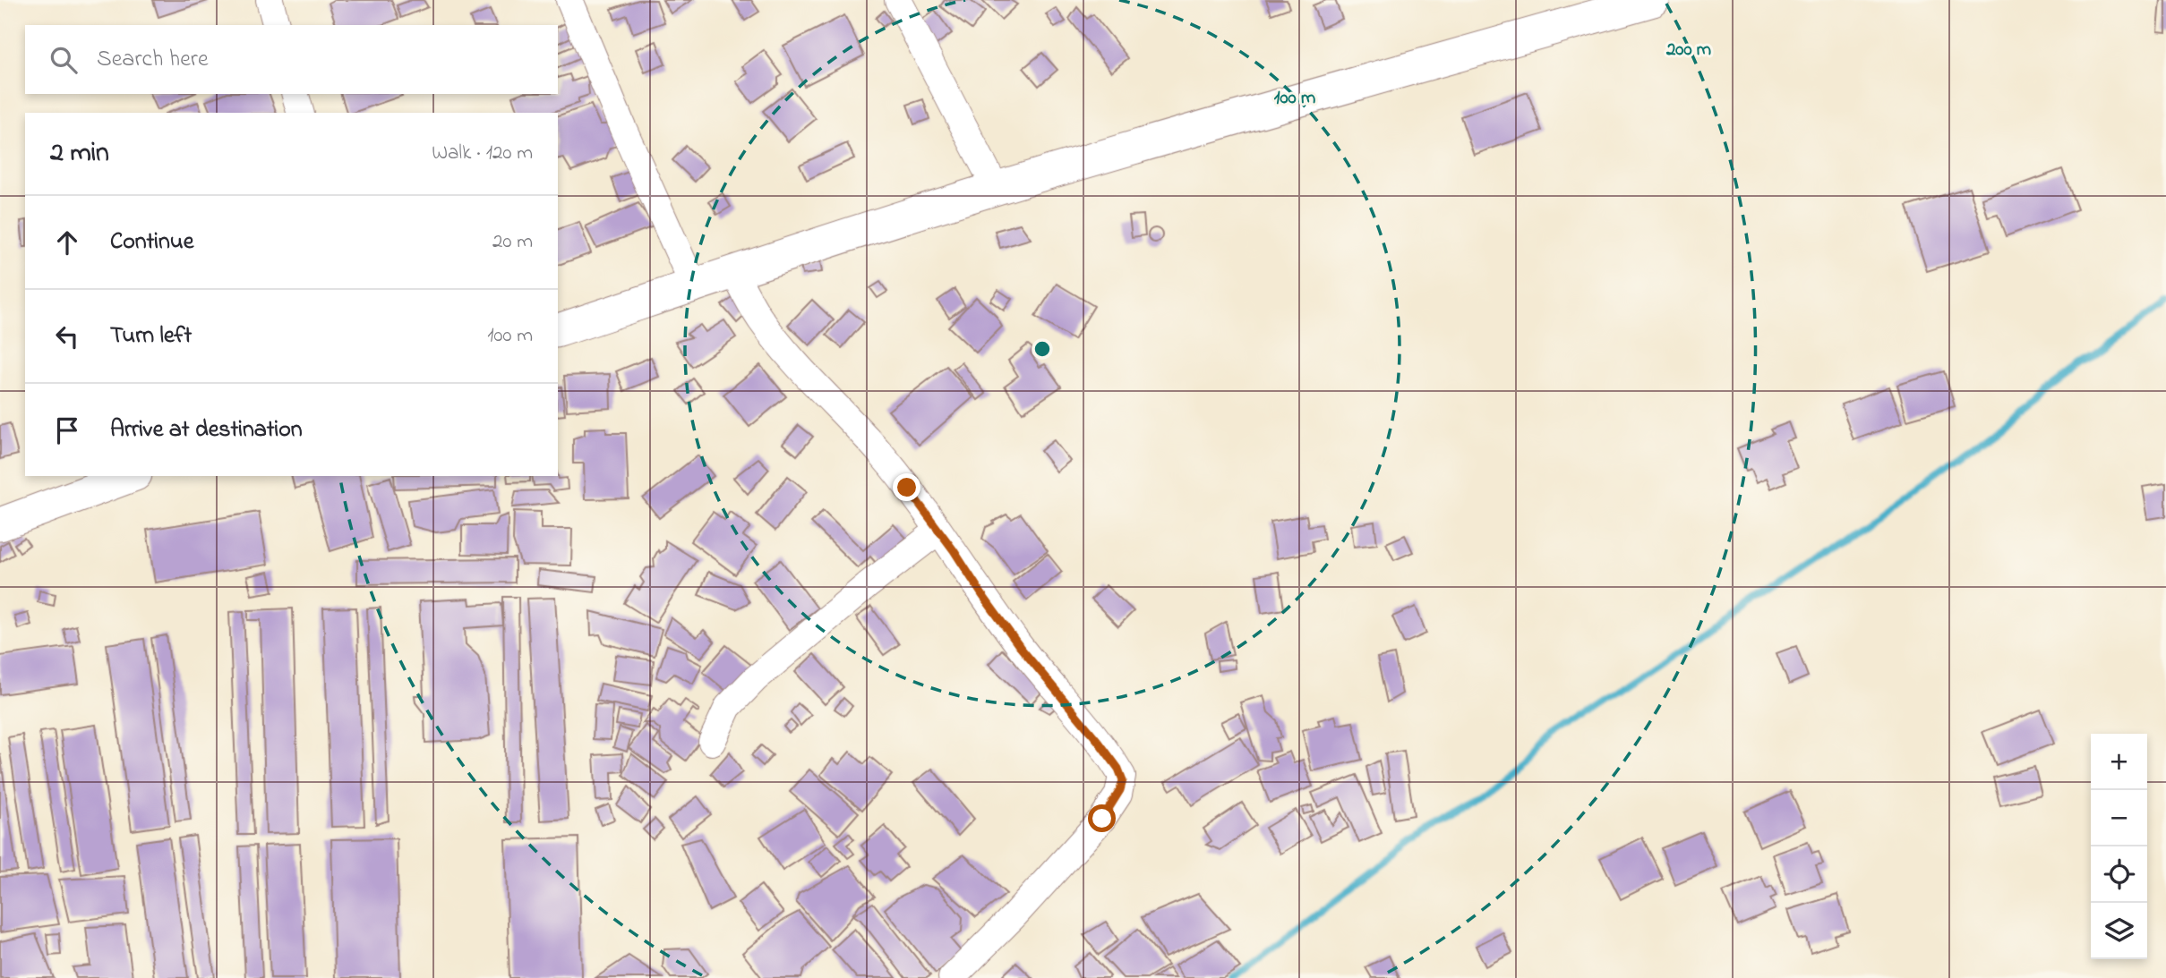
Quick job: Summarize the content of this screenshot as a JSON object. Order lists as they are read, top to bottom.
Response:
{
  "page": {
    "search": "Search here",
    "heading": ["2 min", "Walk · 120 m"],
    "list": [
      ["Continue", "20 m"],
      ["Turn left", "100 m"],
      "Arrive at destination"
    ],
    "map_buttons": ["+", "−"]
  },
  "rings": ["200 m", "100 m"]
}
